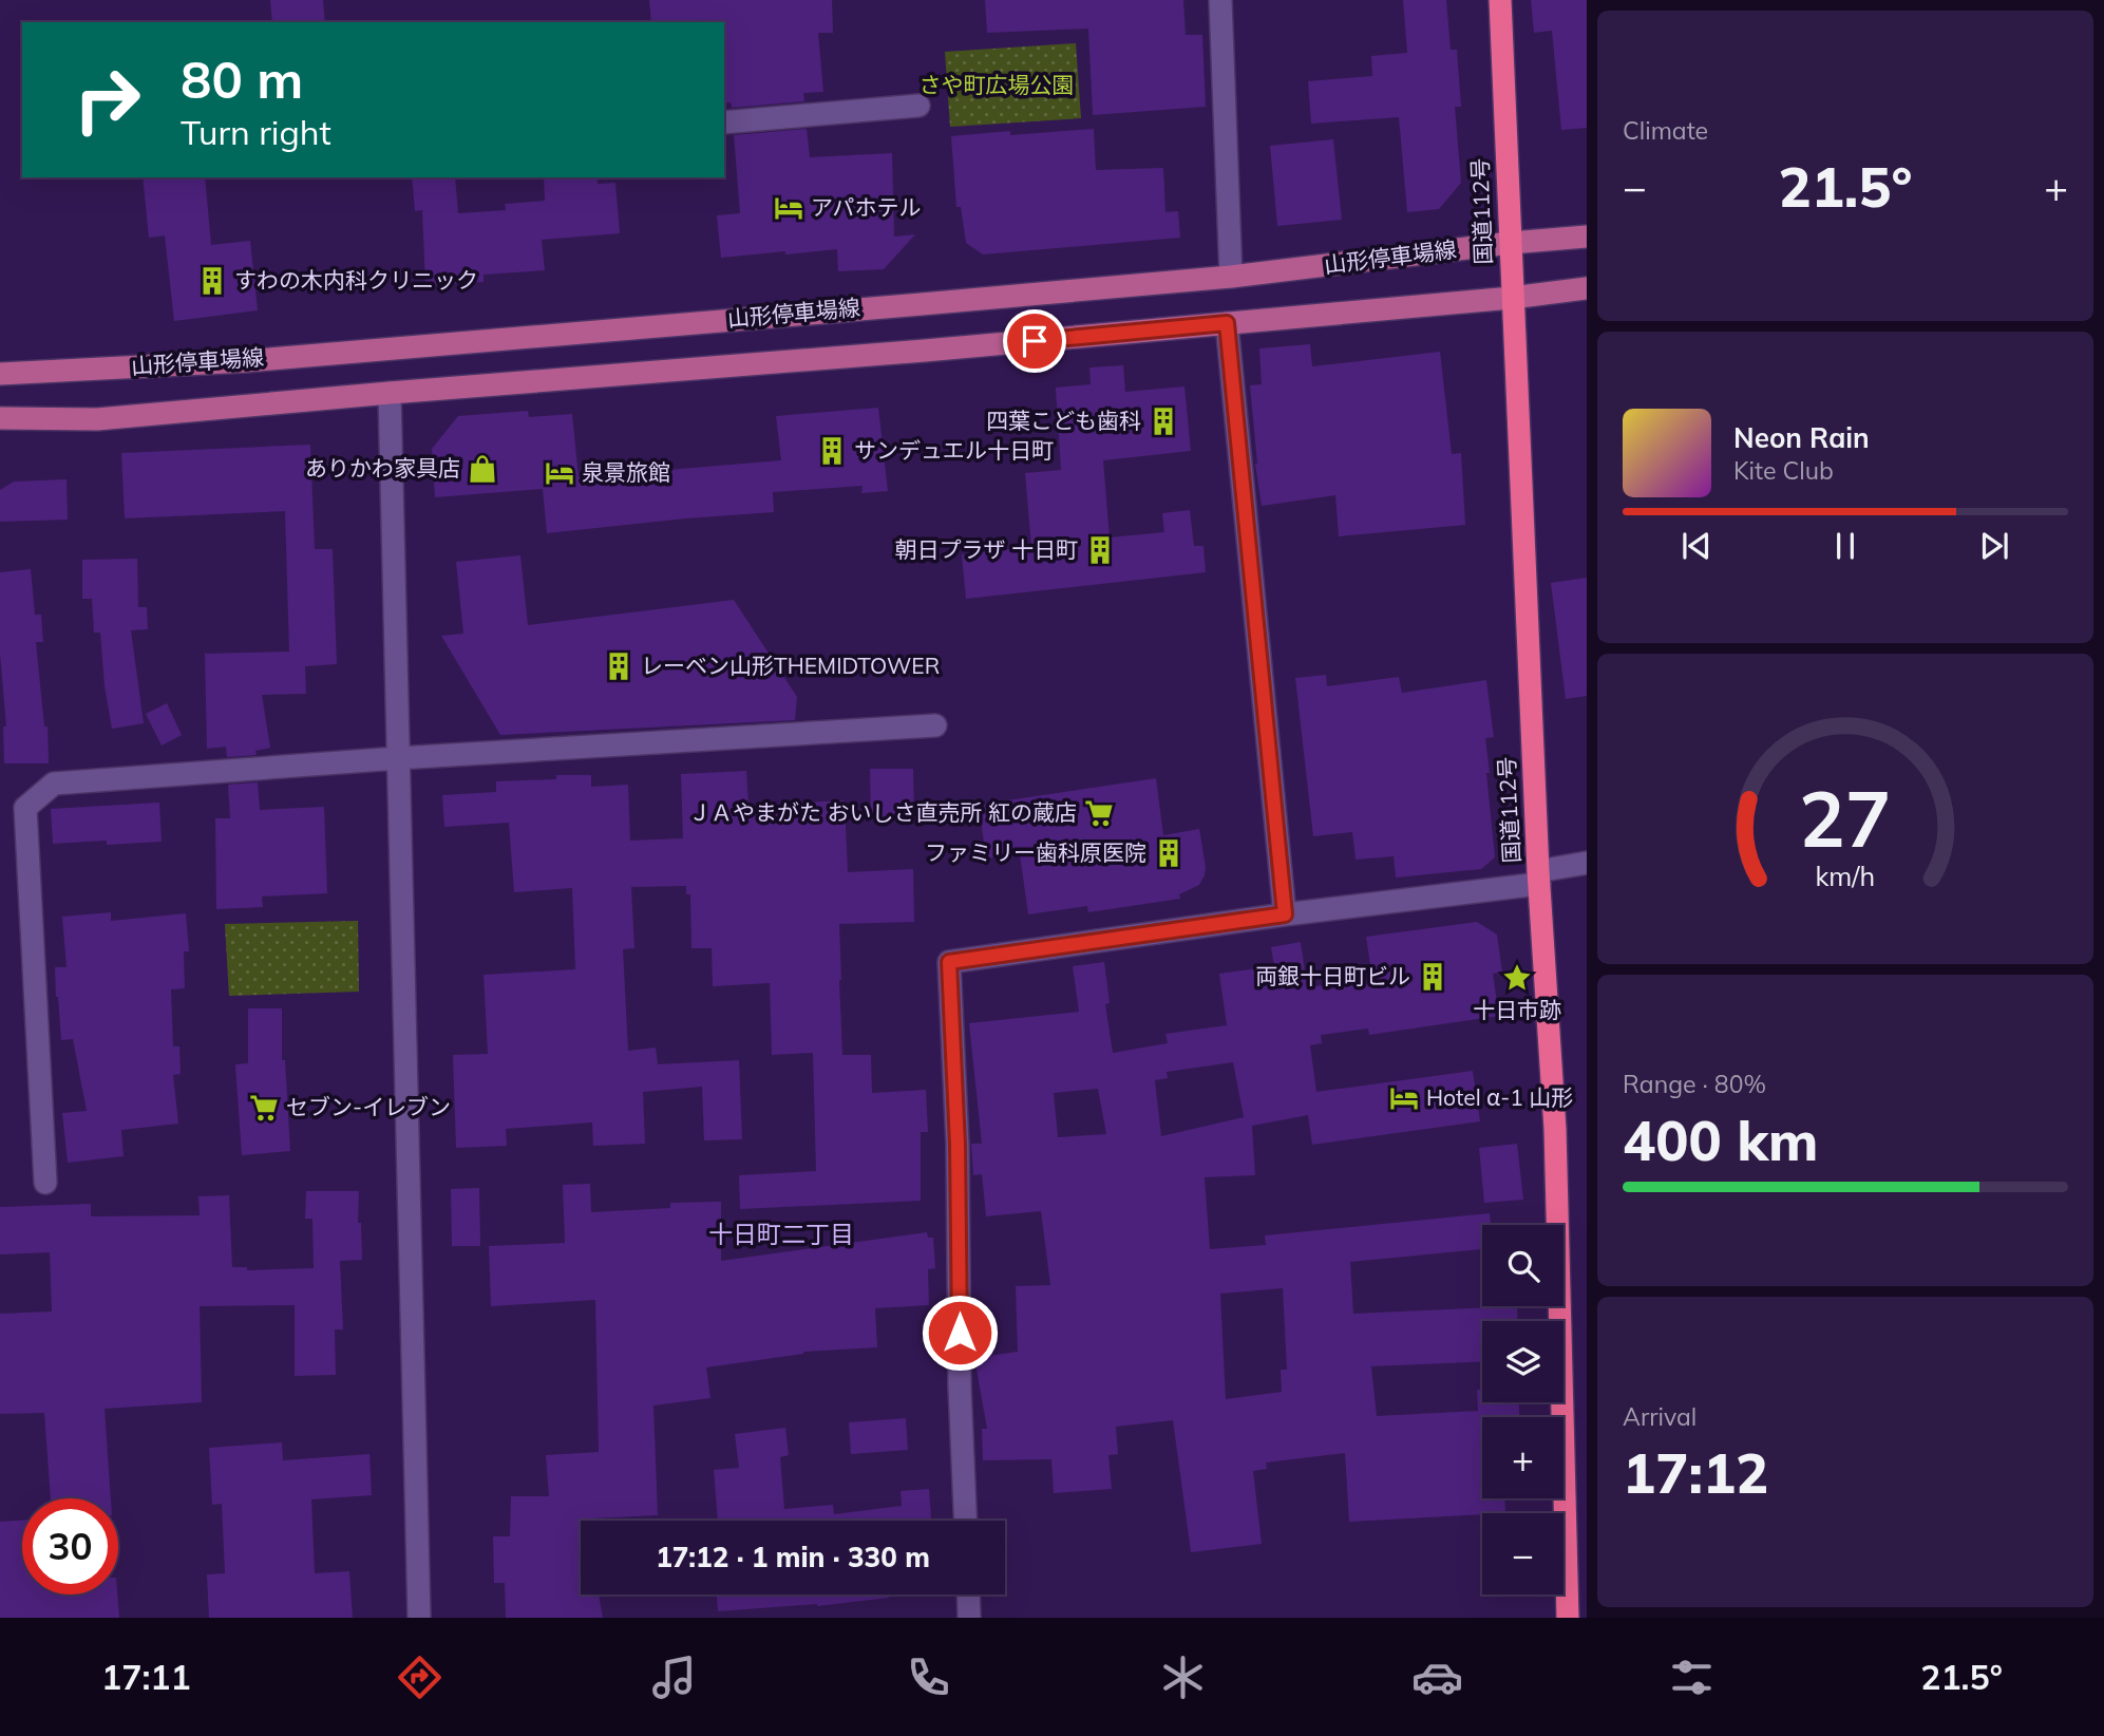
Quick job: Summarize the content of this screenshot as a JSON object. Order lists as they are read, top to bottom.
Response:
{
  "streets": {
    "highway": ["国道112号"],
    "main road": ["山形停車場線"]
  },
  "crossings": [
    ["国道112号", "山形停車場線"]
  ],
  "districts": ["十日町二丁目"],
  "parks": ["さや町広場公園"],
  "places": {
    "hotel": ["アパホテル", "泉景旅館", "Hotel α-1 山形"],
    "building": [
      "すわの木内科クリニック",
      "四葉こども歯科",
      "サンデュエル十日町",
      "朝日プラザ 十日町",
      "レーベン山形THEMIDTOWER",
      "ファミリー歯科原医院",
      "両銀十日町ビル"
    ],
    "shop": ["ありかわ家具店"],
    "supermarket": ["ＪＡやまがた おいしさ直売所 紅の蔵店", "セブン-イレブン"],
    "place": ["十日市跡"]
  },
  "page": {
    "tile": [
      "Climate",
      ["Range · 80%", "400 km"],
      ["Arrival", "17:12"]
    ],
    "turn": ["80 m", "Turn right"],
    "heat": ["−", "21.5°", "+"],
    "song": ["Neon Rain", "Kite Club"],
    "map_buttons": ["+", "−"],
    "limit": "30",
    "trip": "17:12 · 1 min · 330 m",
    "tabs": ["17:11", "21.5°"],
    "gauge": ["27", "km/h"]
  }
}
